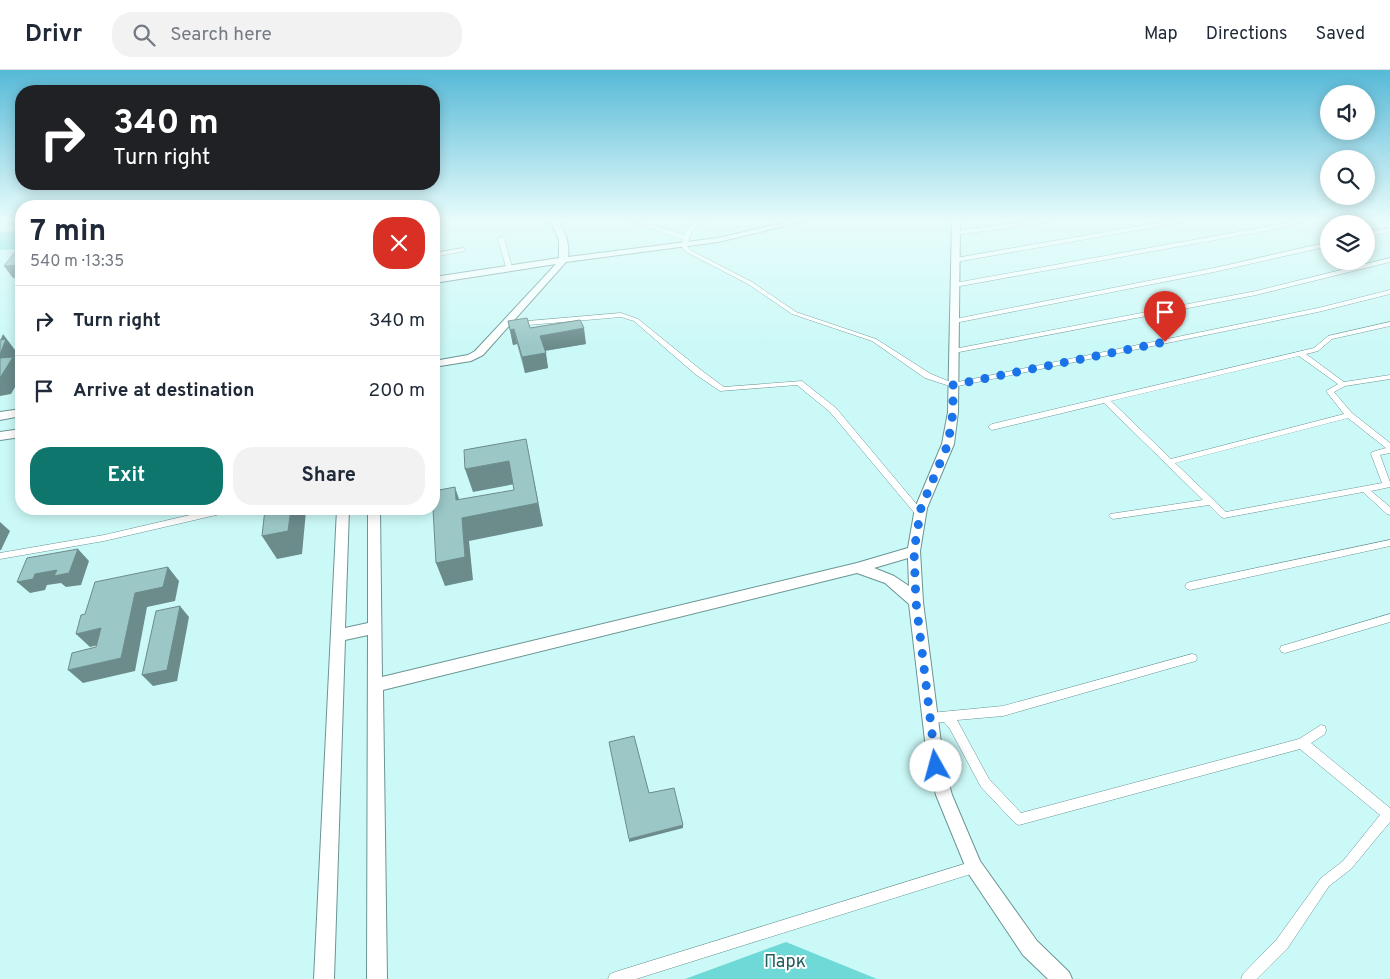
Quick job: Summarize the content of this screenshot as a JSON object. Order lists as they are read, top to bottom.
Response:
{
  "parks": ["Парк"],
  "page": {
    "header": "Drivr",
    "search": "Search here",
    "nav": ["Map", "Directions", "Saved"],
    "turn": ["340 m", "Turn right"],
    "heading": ["7 min", "540 m · 13:35"],
    "list": [
      {
        "name": "Turn right",
        "value": "340 m"
      },
      {
        "name": "Arrive at destination",
        "value": "200 m"
      }
    ],
    "buttons": ["Exit", "Share"]
  }
}
